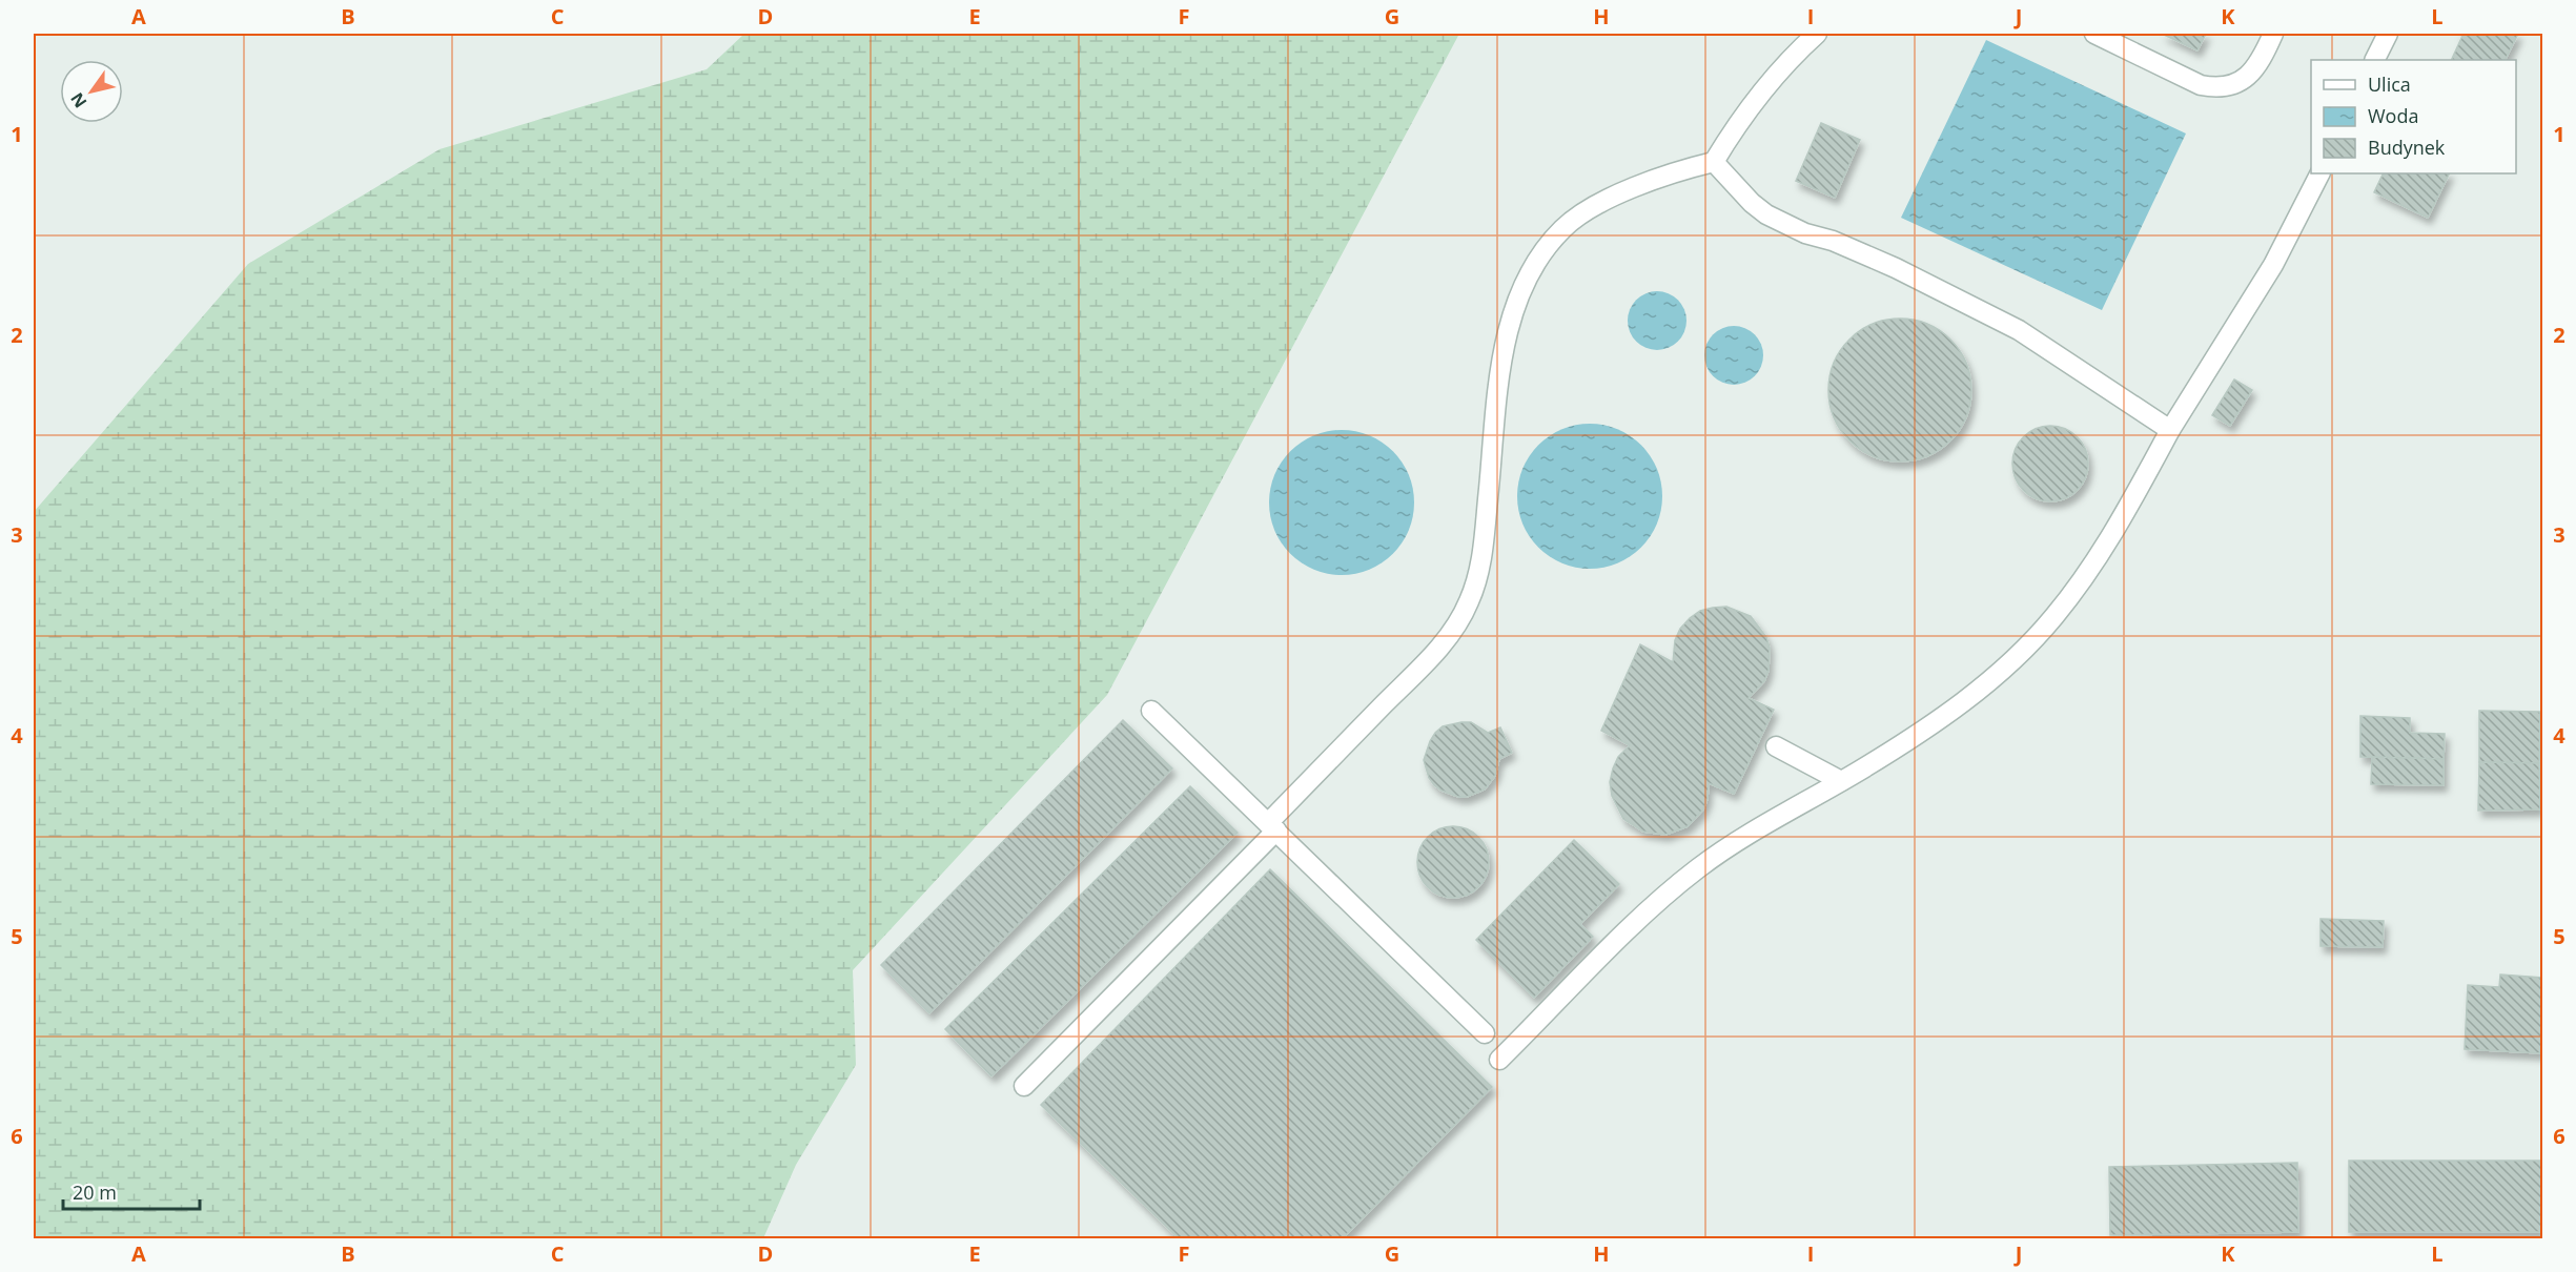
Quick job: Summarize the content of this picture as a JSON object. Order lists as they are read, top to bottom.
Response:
{
  "legend": ["Ulica", "Woda", "Budynek"],
  "scale_bar": "20 m",
  "north": "bottom left",
  "grid": {
    "columns": [
      "A",
      "B",
      "C",
      "D",
      "E",
      "F",
      "G",
      "H",
      "I",
      "J",
      "K",
      "L"
    ],
    "rows": [
      "1",
      "2",
      "3",
      "4",
      "5",
      "6"
    ]
  }
}
